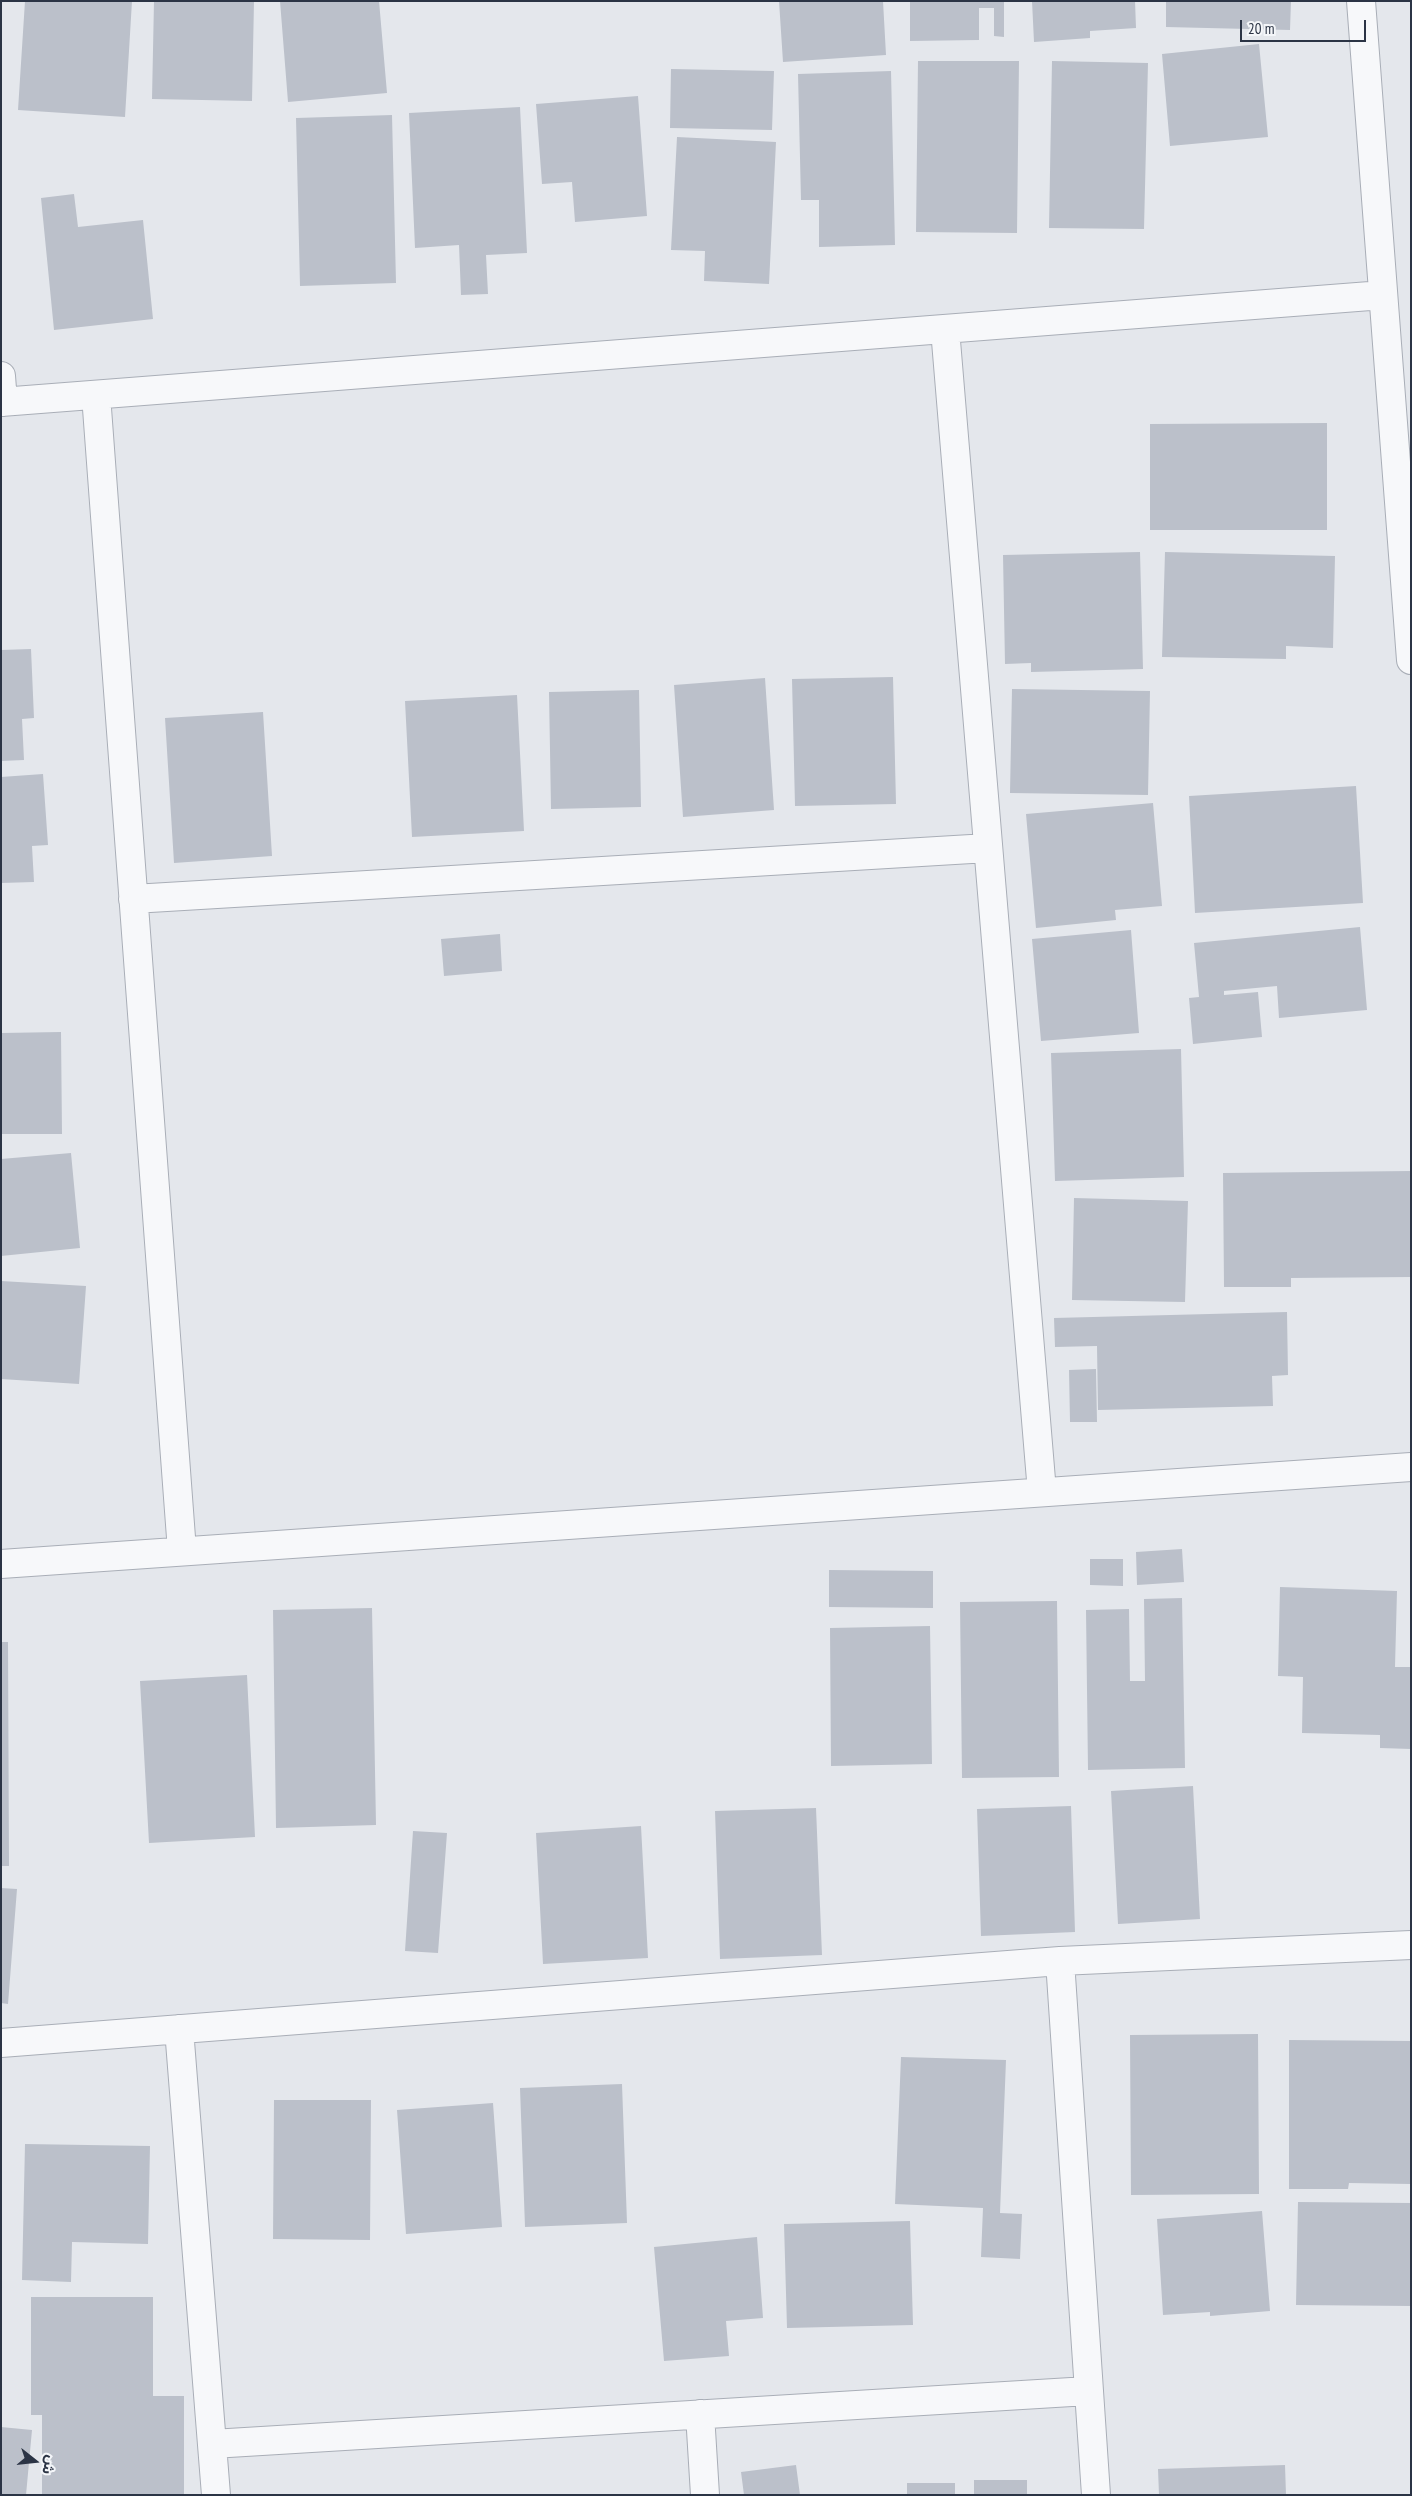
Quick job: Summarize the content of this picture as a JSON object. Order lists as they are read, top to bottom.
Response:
{
  "scale_bar": "20 m",
  "north": "right"
}
